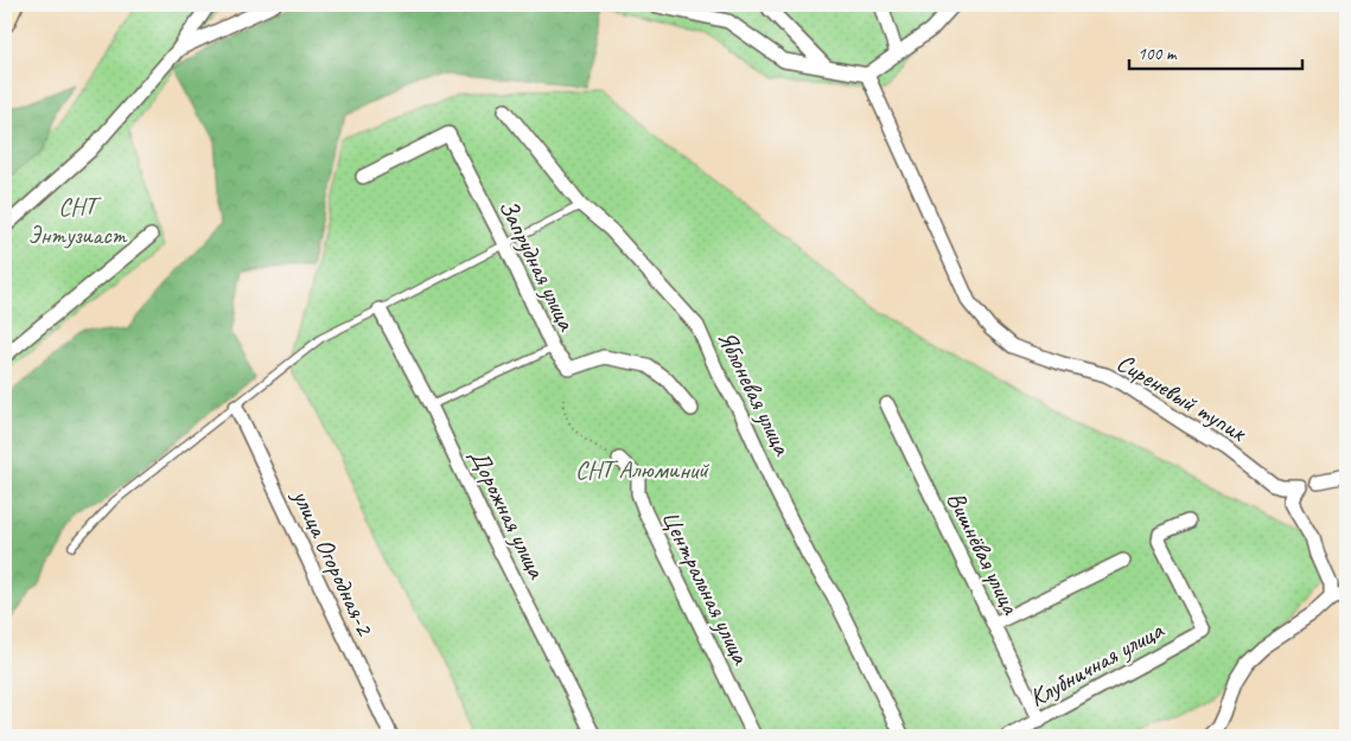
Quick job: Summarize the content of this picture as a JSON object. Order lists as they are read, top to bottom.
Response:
{
  "streets": {
    "street": [
      "Запрудная улица",
      "Яблоневая улица",
      "Сиреневый тупик",
      "Дорожная улица",
      "Вишнёвая улица",
      "улица Огородная-2",
      "Центральная улица",
      "Клубничная улица"
    ]
  },
  "crossings": [
    ["Вишнёвая улица", "Клубничная улица"]
  ],
  "parks": ["СНТ Энтузиаст", "СНТ Алюминий"],
  "scale_bar": "100 m"
}
